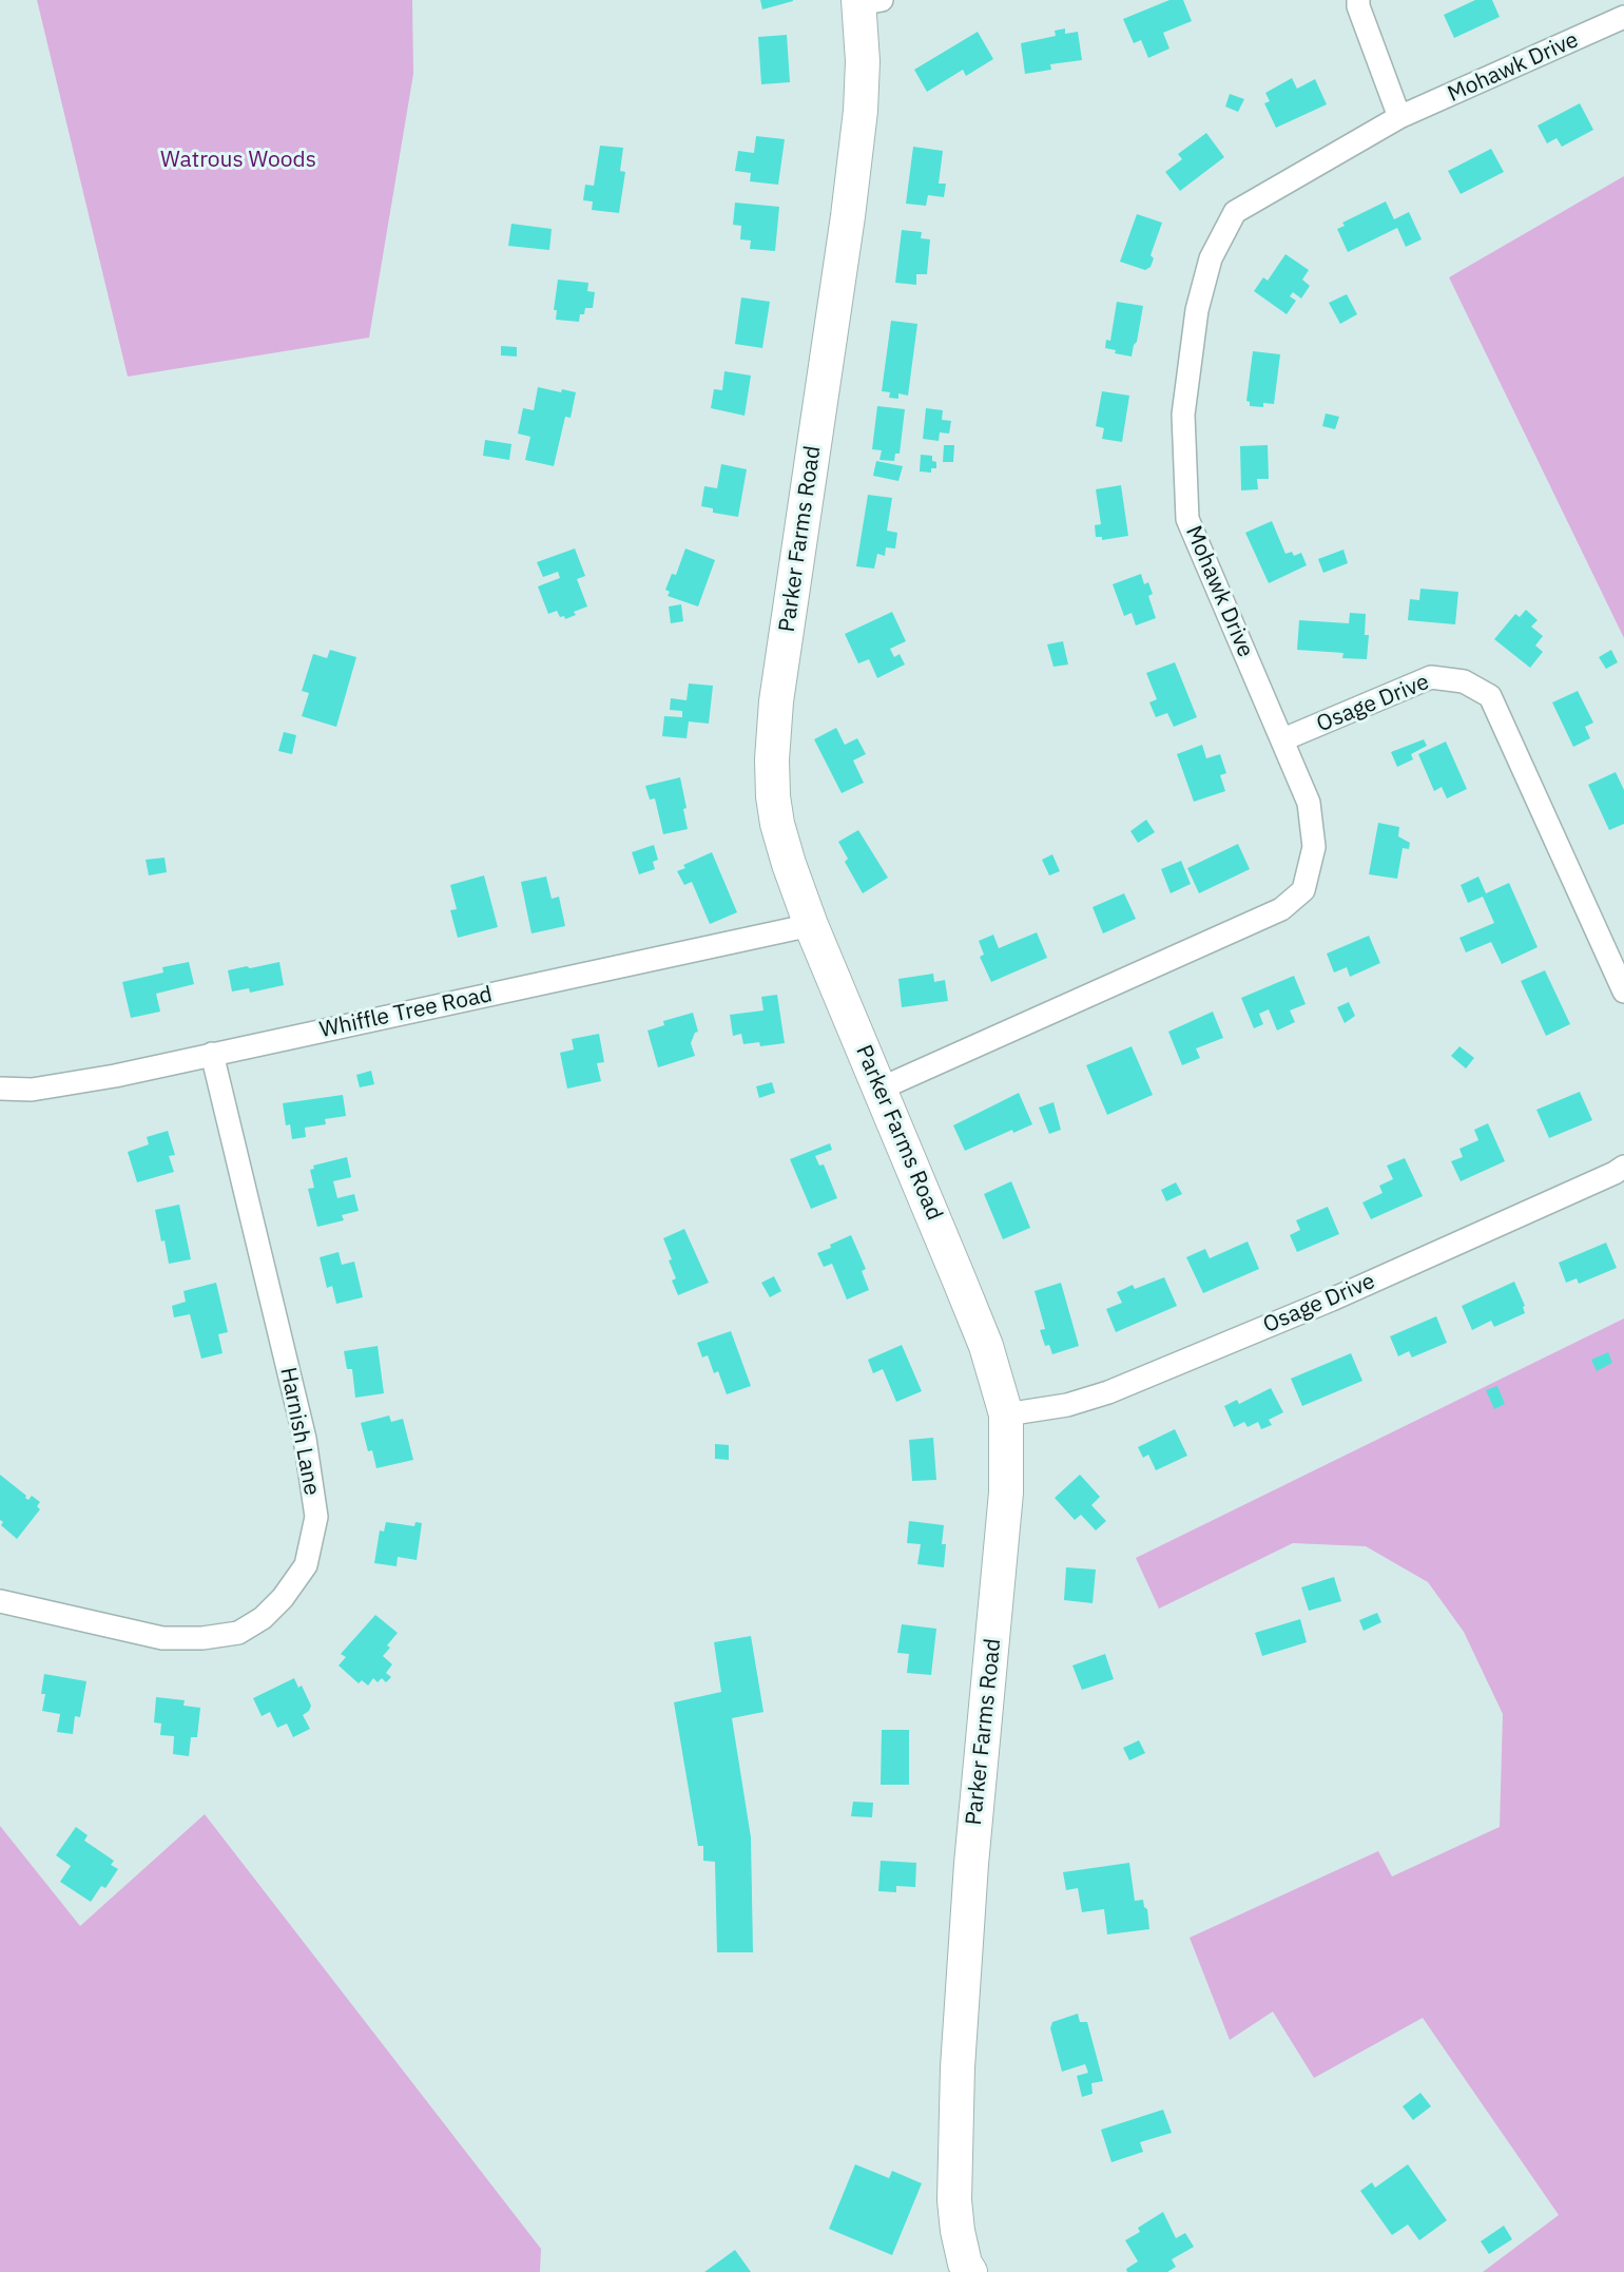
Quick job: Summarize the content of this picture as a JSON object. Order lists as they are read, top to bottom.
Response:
{
  "streets": {
    "street": [
      "Mohawk Drive",
      "Parker Farms Road",
      "Osage Drive",
      "Whiffle Tree Road",
      "Harnish Lane"
    ]
  },
  "crossings": [
    ["Mohawk Drive", "Parker Farms Road"],
    ["Mohawk Drive", "Osage Drive"],
    ["Parker Farms Road", "Osage Drive"],
    ["Parker Farms Road", "Whiffle Tree Road"],
    ["Whiffle Tree Road", "Harnish Lane"]
  ],
  "parks": ["Watrous Woods"]
}
